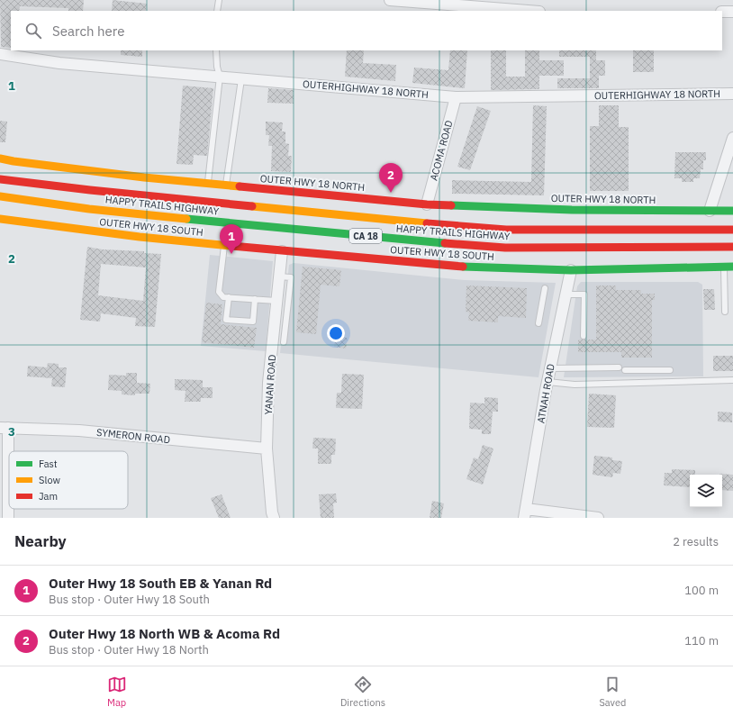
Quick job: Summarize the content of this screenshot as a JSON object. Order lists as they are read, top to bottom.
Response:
{
  "streets": {
    "street": [
      "OUTERHIGHWAY 18 NORTH",
      "ACOMA ROAD",
      "OUTER HWY 18 NORTH",
      "HAPPY TRAILS HIGHWAY",
      "OUTER HWY 18 SOUTH",
      "CA 18",
      "YANAN ROAD",
      "ATNAH ROAD",
      "SYMERON ROAD"
    ]
  },
  "crossings": [
    ["OUTERHIGHWAY 18 NORTH", "ACOMA ROAD"],
    ["ACOMA ROAD", "OUTER HWY 18 NORTH"],
    ["OUTER HWY 18 SOUTH", "YANAN ROAD"],
    ["OUTER HWY 18 SOUTH", "ATNAH ROAD"],
    ["YANAN ROAD", "SYMERON ROAD"]
  ],
  "legend": ["Fast", "Slow", "Jam"],
  "page": {
    "search": "Search here",
    "pins": ["2", "1"],
    "heading": ["Nearby", "2 results"],
    "list": [
      {
        "mark": "1",
        "name": "Outer Hwy 18 South EB & Yanan Rd",
        "note": "Bus stop · Outer Hwy 18 South",
        "value": "100 m"
      },
      {
        "mark": "2",
        "name": "Outer Hwy 18 North WB & Acoma Rd",
        "note": "Bus stop · Outer Hwy 18 North",
        "value": "110 m"
      }
    ],
    "nav": ["Map", "Directions", "Saved"]
  },
  "grid": {
    "rows": ["1", "2", "3"]
  }
}
